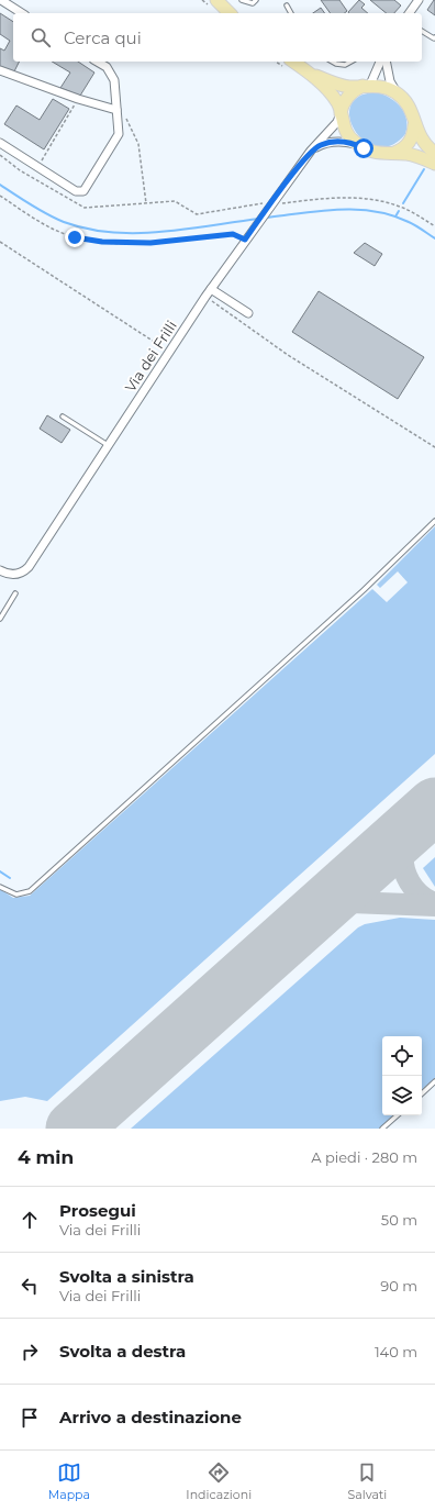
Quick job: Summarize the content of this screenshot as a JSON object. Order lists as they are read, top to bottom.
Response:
{
  "streets": {
    "street": ["Via dei Frilli"]
  },
  "page": {
    "search": "Cerca qui",
    "heading": ["4 min", "A piedi · 280 m"],
    "list": [
      ["Prosegui", "Via dei Frilli", "50 m"],
      ["Svolta a sinistra", "Via dei Frilli", "90 m"],
      ["Svolta a destra", "140 m"],
      "Arrivo a destinazione"
    ],
    "nav": ["Mappa", "Indicazioni", "Salvati"]
  }
}
